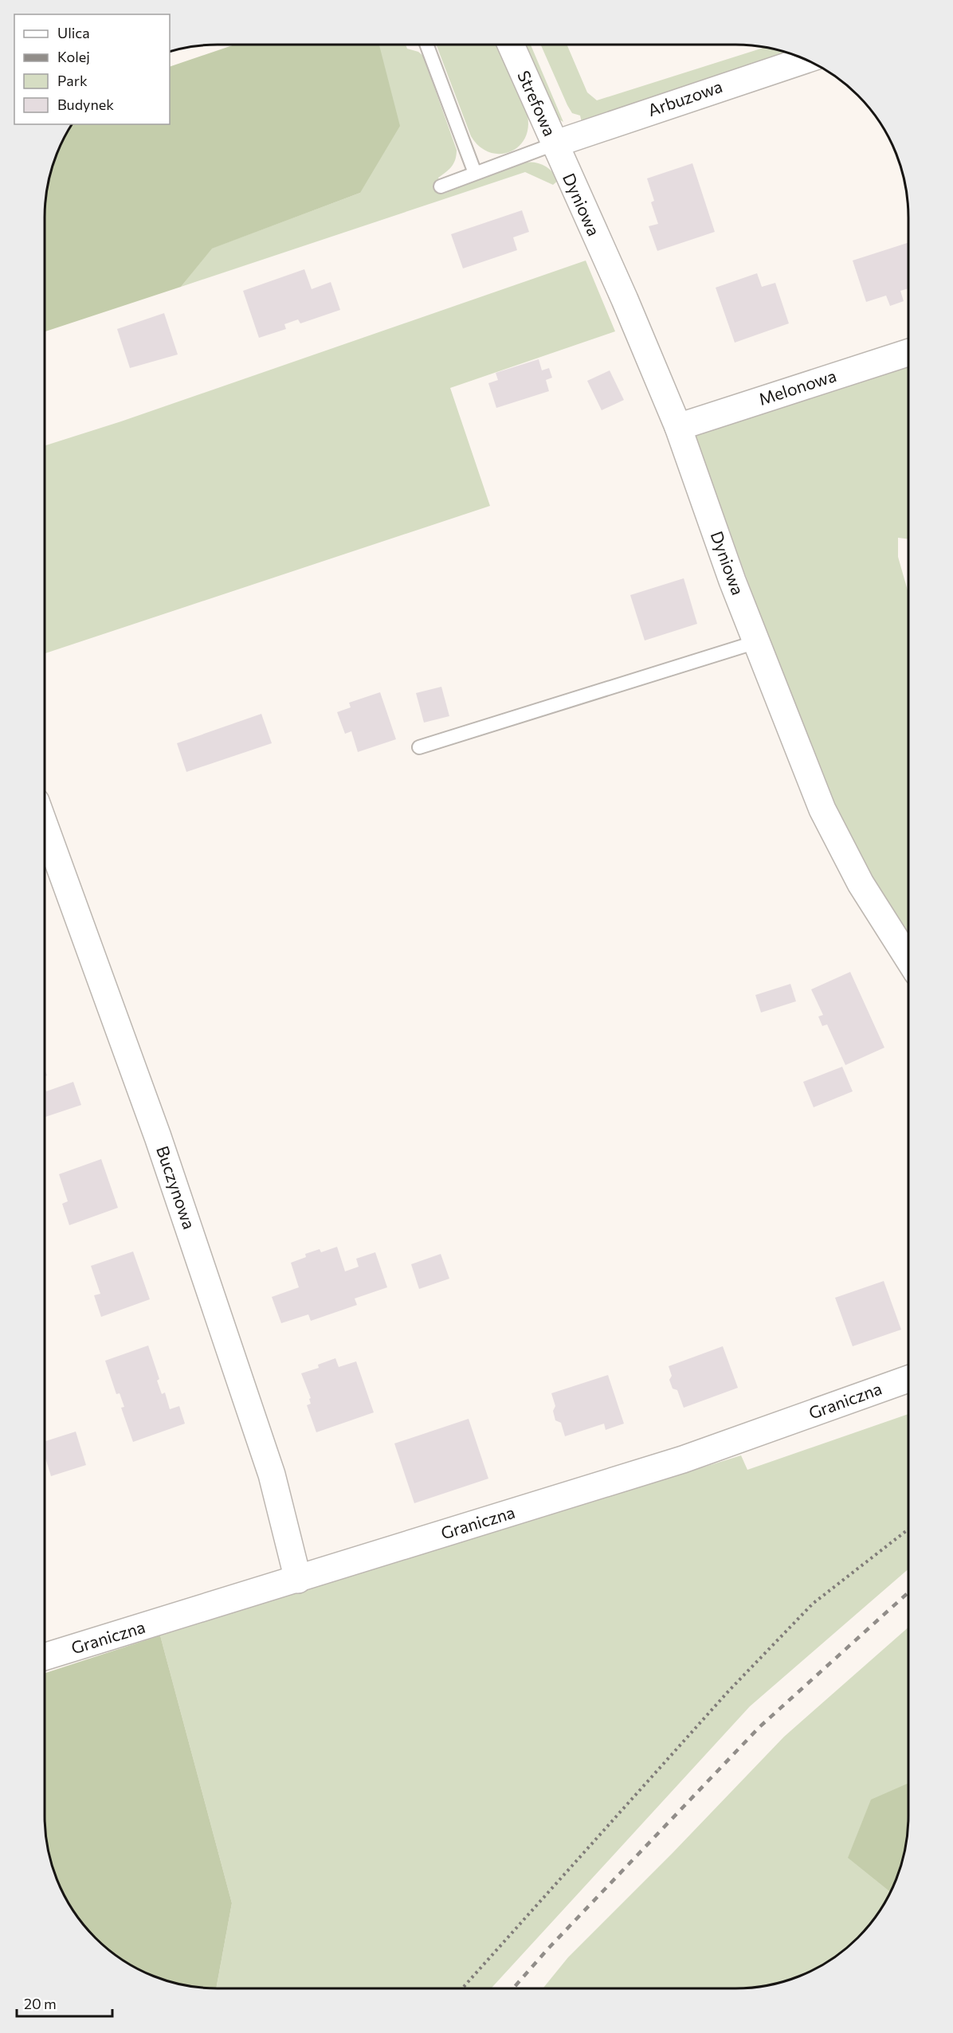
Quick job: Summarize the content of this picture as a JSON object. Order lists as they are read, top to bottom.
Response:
{
  "streets": {
    "street": [
      "Arbuzowa",
      "Strefowa",
      "Dyniowa",
      "Melonowa",
      "Buczynowa",
      "Graniczna"
    ]
  },
  "crossings": [
    ["Arbuzowa", "Strefowa"],
    ["Arbuzowa", "Dyniowa"],
    ["Strefowa", "Dyniowa"],
    ["Dyniowa", "Melonowa"],
    ["Buczynowa", "Graniczna"]
  ],
  "legend": [
    "Ulica",
    "Kolej",
    "Park",
    "Budynek"
  ],
  "scale_bar": "20 m"
}
